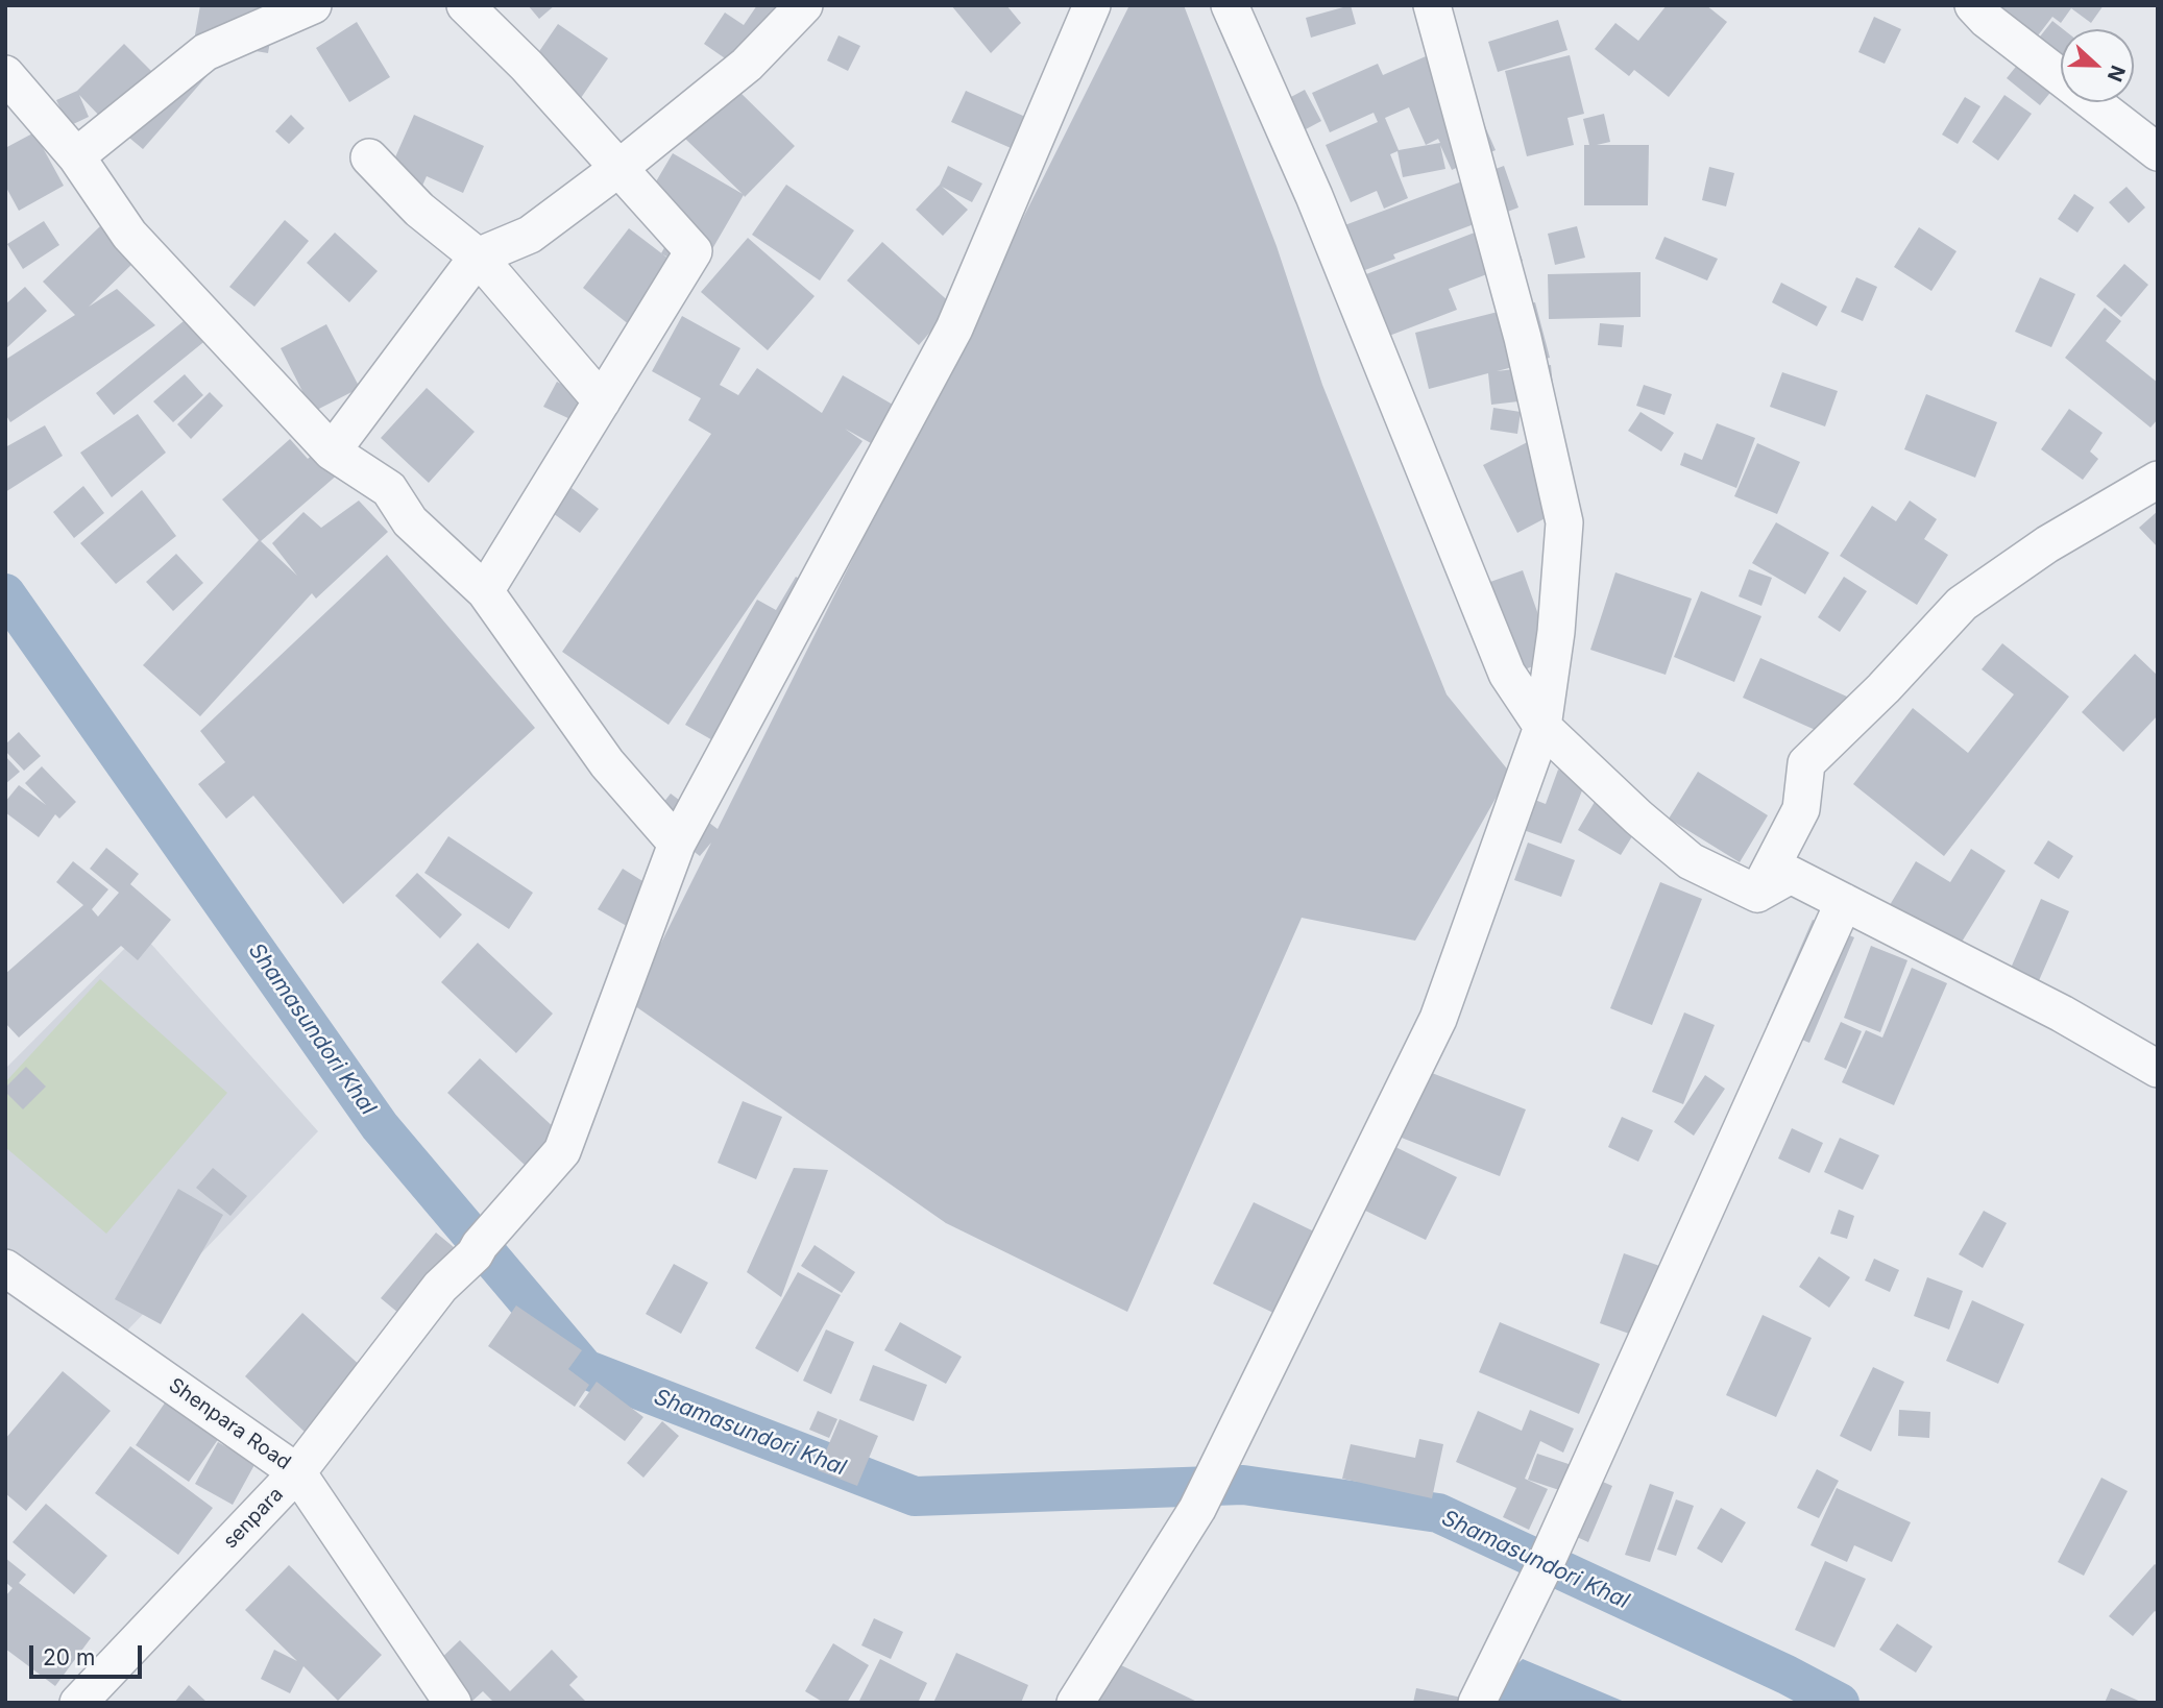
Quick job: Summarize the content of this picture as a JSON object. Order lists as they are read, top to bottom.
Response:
{
  "streets": {
    "street": ["Shenpara Road", "senpara"]
  },
  "crossings": [
    ["Shenpara Road", "senpara"]
  ],
  "water": ["Shamasundori Khal"],
  "scale_bar": "20 m",
  "north": "right"
}
